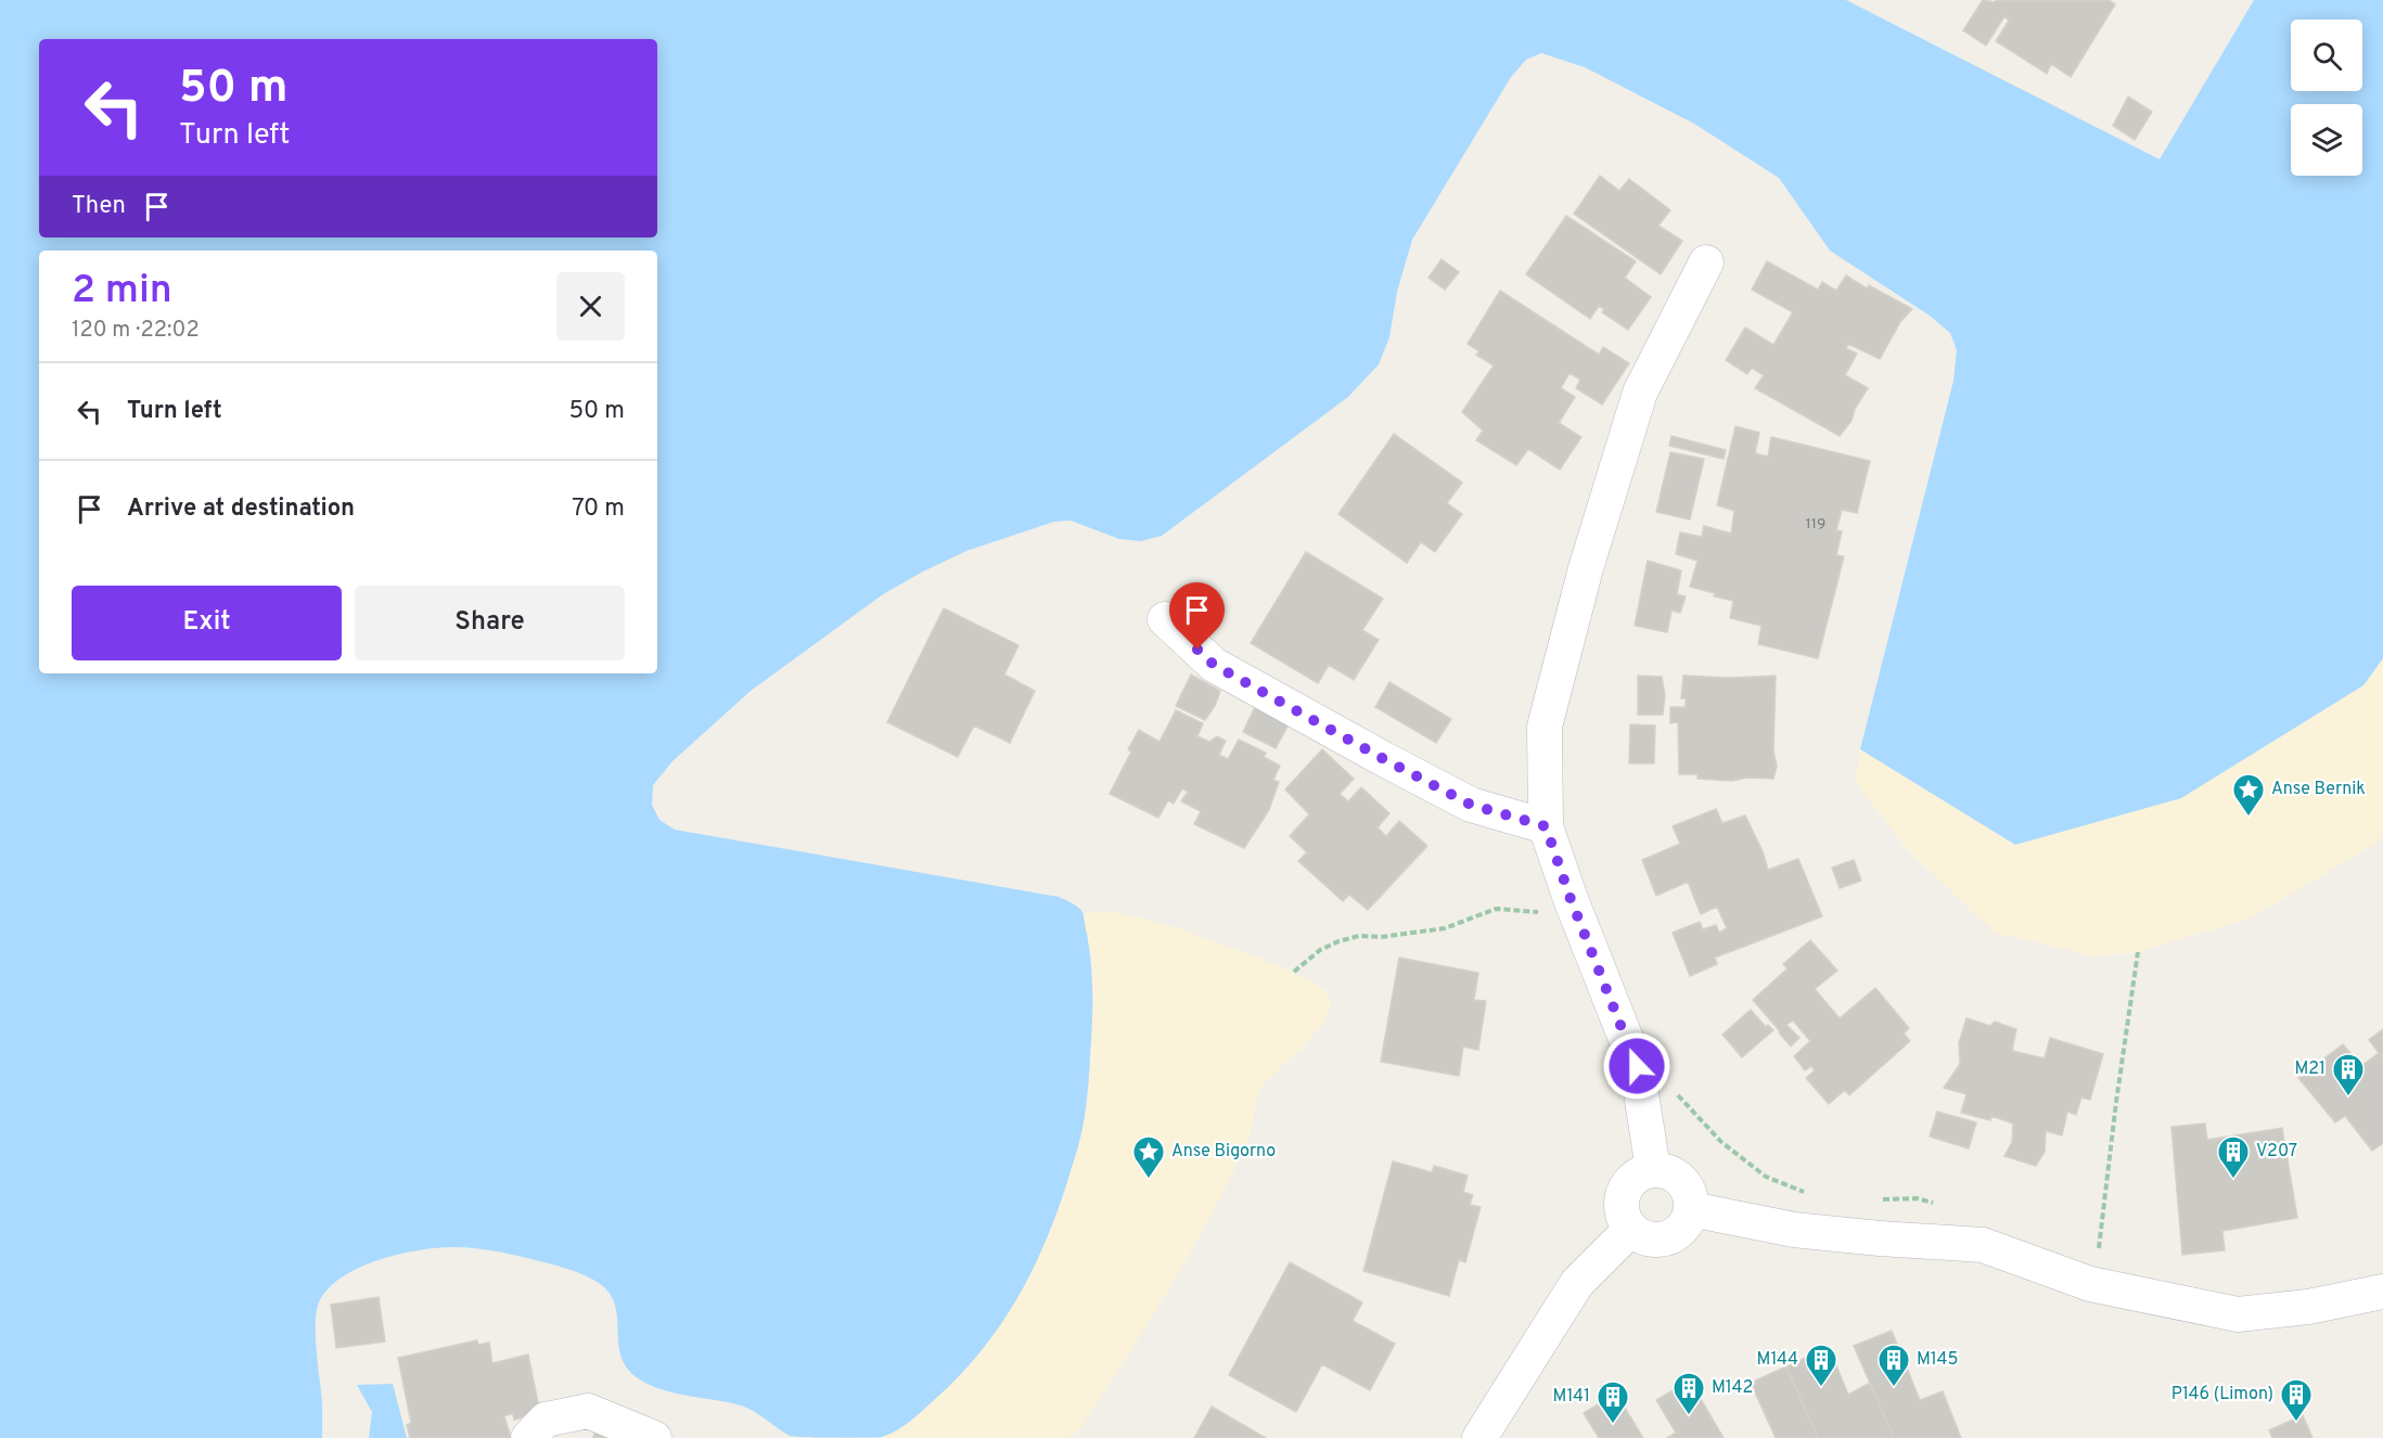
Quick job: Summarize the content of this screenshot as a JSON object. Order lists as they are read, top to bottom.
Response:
{
  "places": {
    "place": ["Anse Bernik", "Anse Bigorno"],
    "building": [
      "M21",
      "V207",
      "M144",
      "M145",
      "M142",
      "P146 (Limon)",
      "M141"
    ]
  },
  "house_numbers": ["119"],
  "page": {
    "turn": ["50 m", "Turn left"],
    "then": "Then",
    "heading": ["2 min", "120 m · 22:02"],
    "list": [
      {
        "name": "Turn left",
        "value": "50 m"
      },
      {
        "name": "Arrive at destination",
        "value": "70 m"
      }
    ],
    "buttons": ["Exit", "Share"]
  }
}
